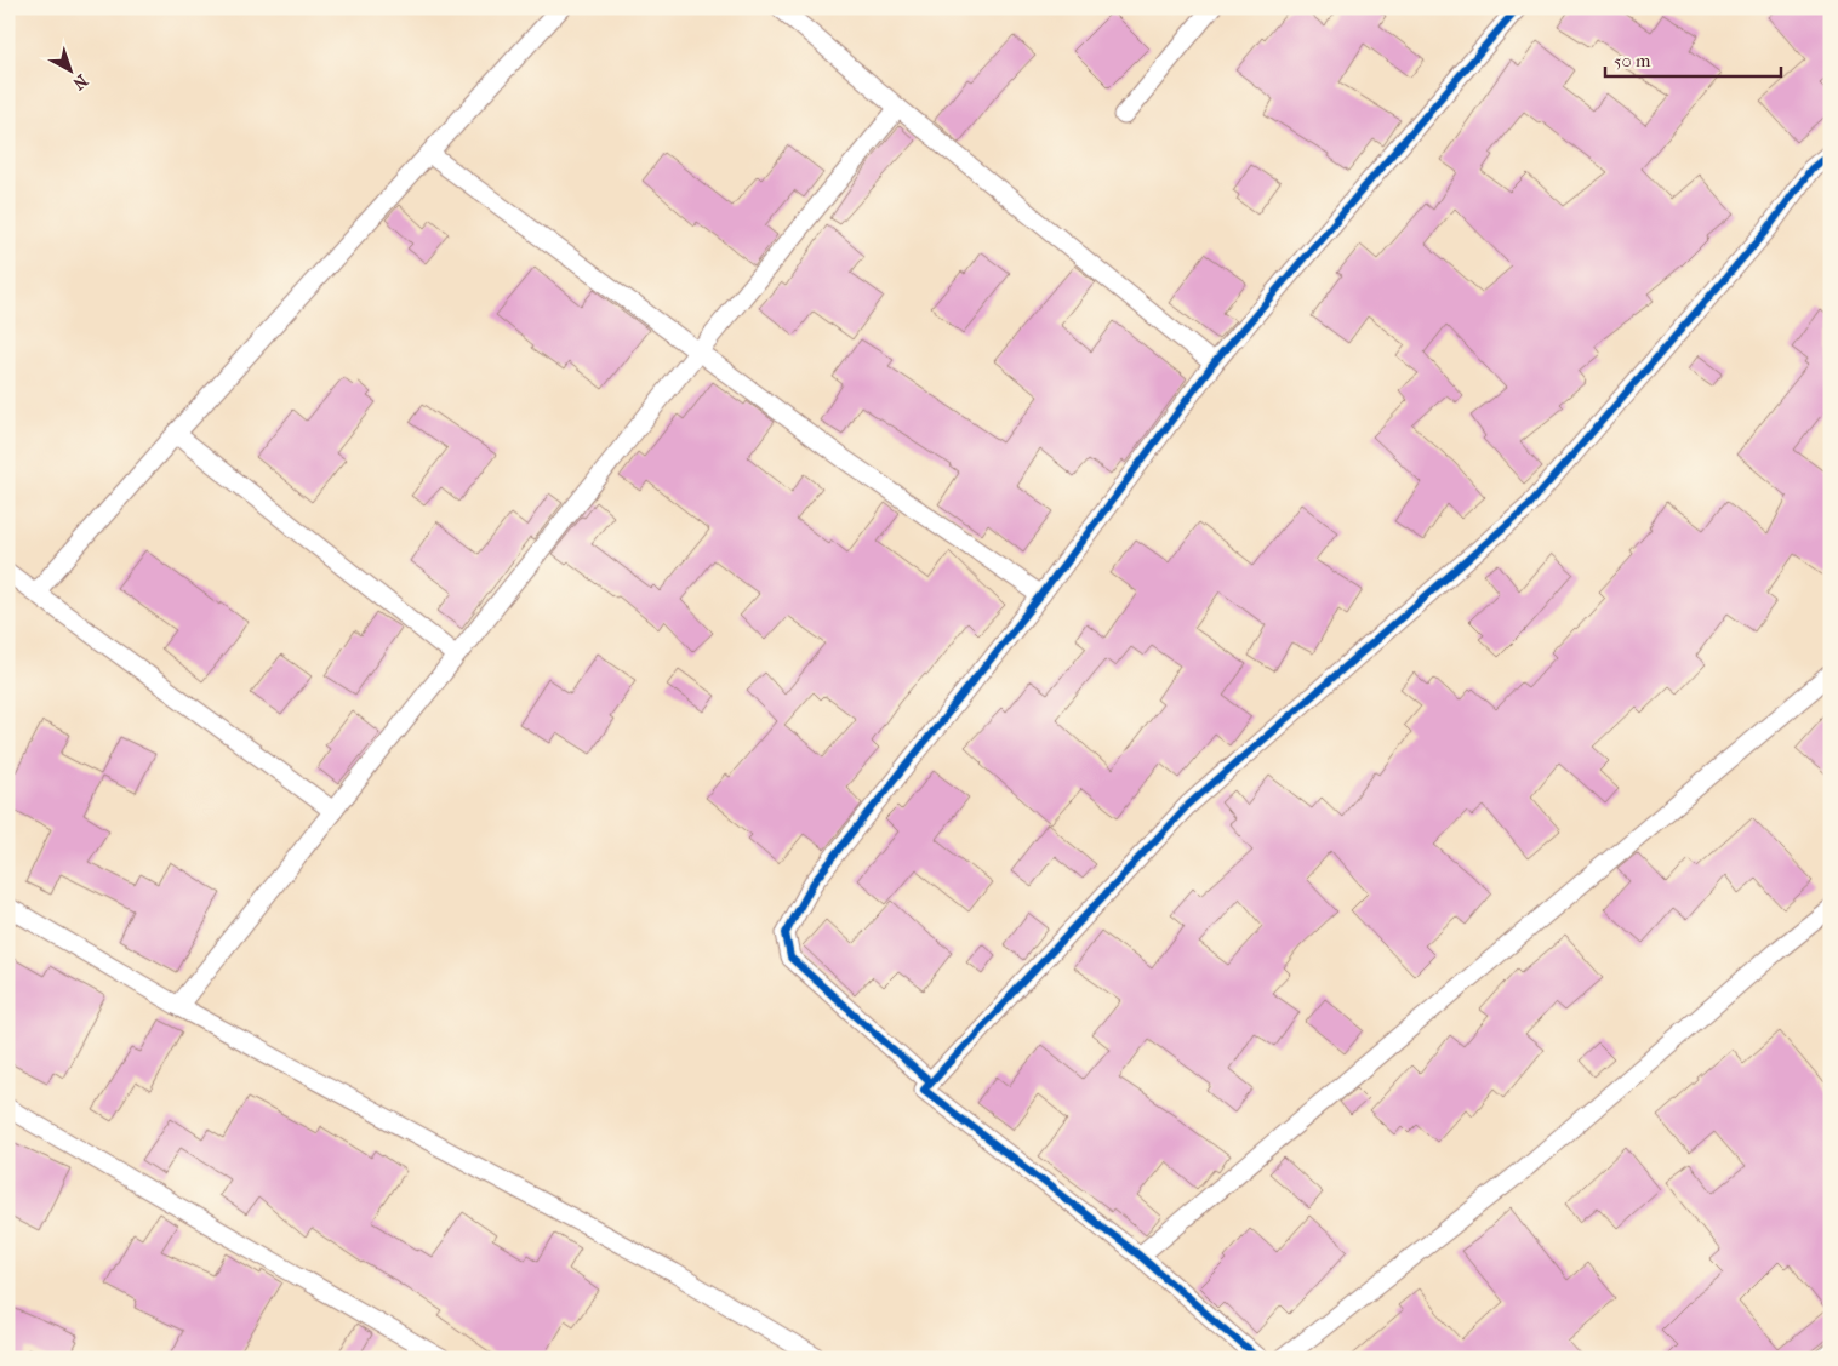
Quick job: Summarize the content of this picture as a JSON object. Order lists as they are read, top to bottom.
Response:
{
  "scale_bar": "50 m",
  "north": "bottom right"
}
